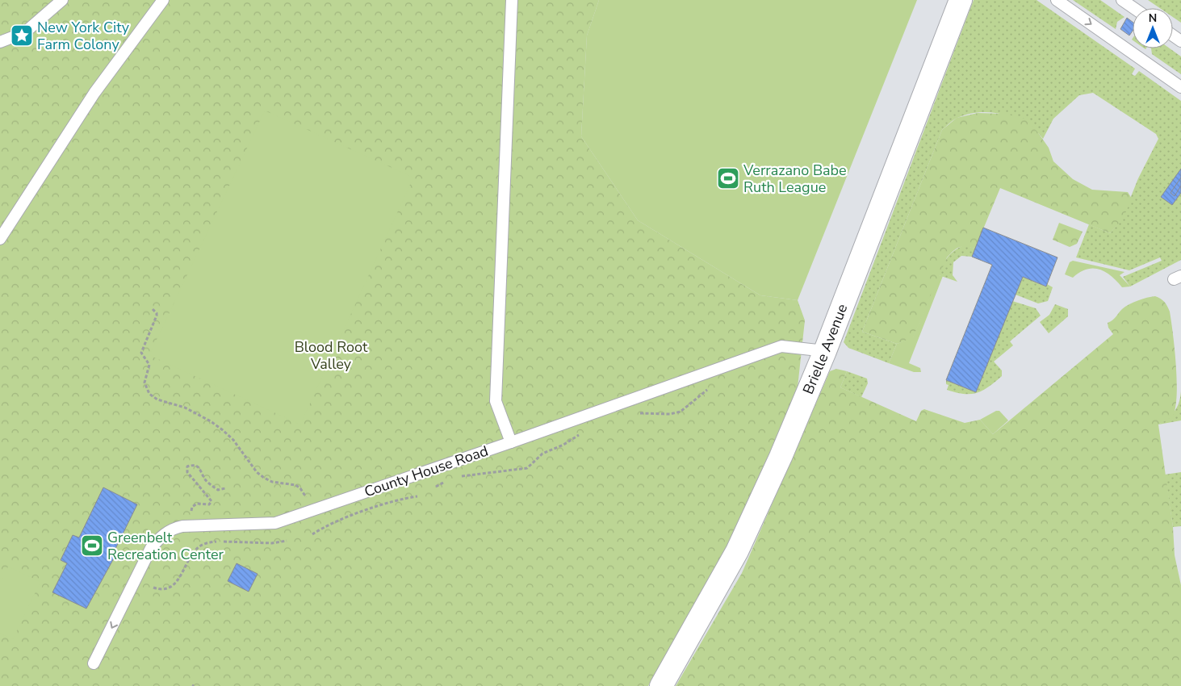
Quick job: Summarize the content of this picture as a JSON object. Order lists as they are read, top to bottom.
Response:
{
  "streets": {
    "street": ["Brielle Avenue"],
    "lane": ["County House Road"]
  },
  "crossings": [
    ["Brielle Avenue", "County House Road"]
  ],
  "one_way": ["County House Road"],
  "parks": ["Blood Root Valley"],
  "places": {
    "place": ["New York City Farm Colony"],
    "sports": ["Verrazano Babe Ruth League", "Greenbelt Recreation Center"]
  },
  "north": "top"
}
